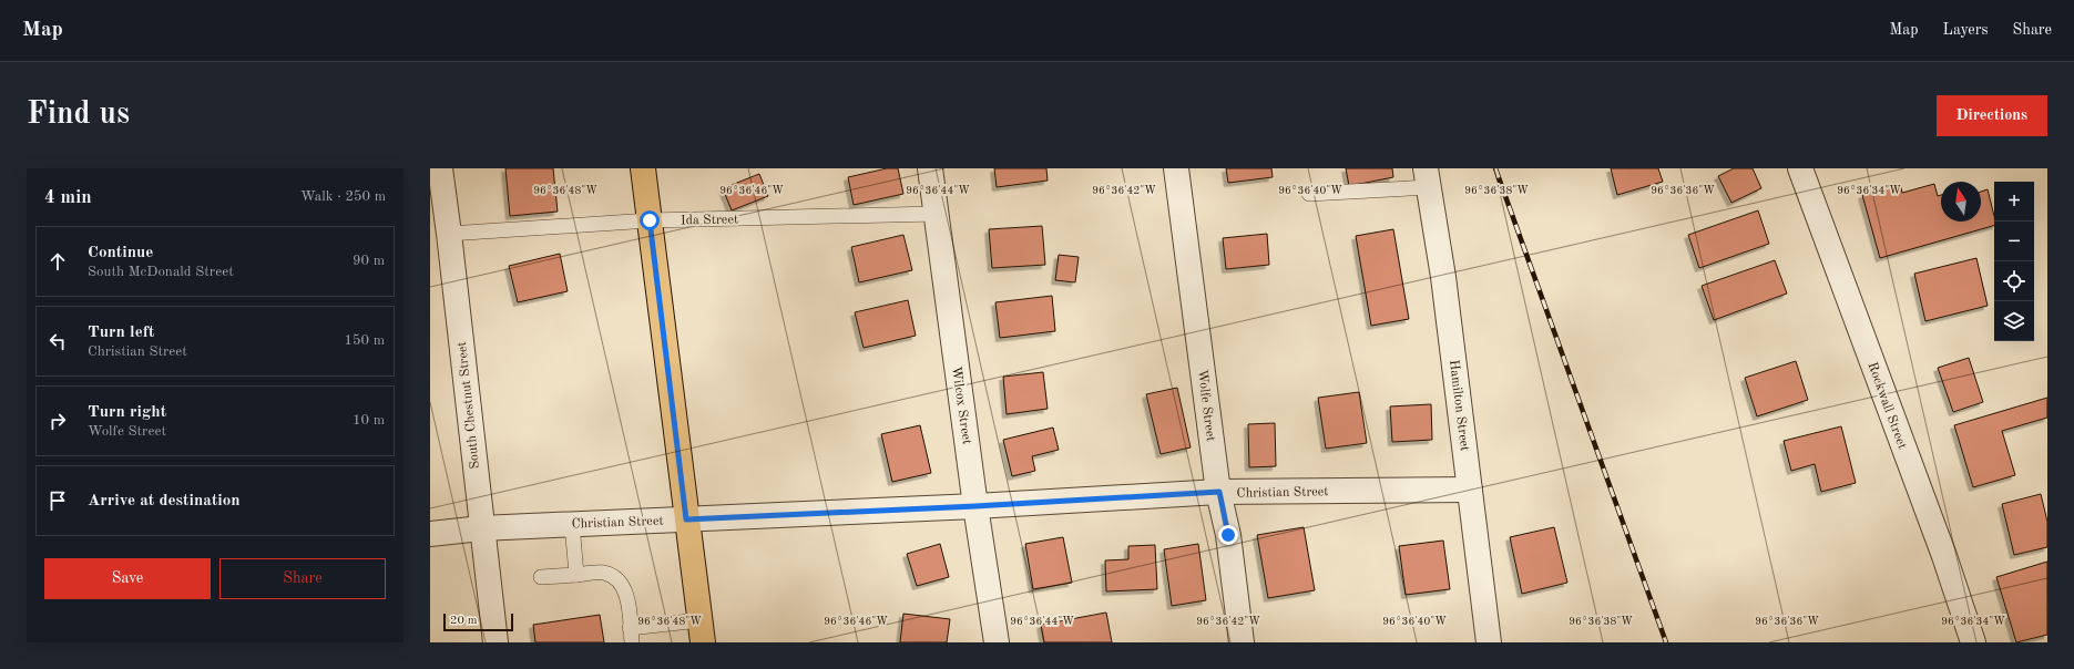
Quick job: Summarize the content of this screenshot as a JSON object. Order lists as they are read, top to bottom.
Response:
{
  "streets": {
    "street": [
      "South Chestnut Street",
      "Wilcox Street",
      "Wolfe Street",
      "Hamilton Street",
      "Rockwall Street",
      "Christian Street"
    ],
    "lane": ["Ida Street"]
  },
  "crossings": [
    ["Ida Street", "South Chestnut Street"],
    ["Ida Street", "Wilcox Street"],
    ["South Chestnut Street", "Christian Street"],
    ["Wilcox Street", "Christian Street"],
    ["Wolfe Street", "Christian Street"],
    ["Hamilton Street", "Christian Street"]
  ],
  "scale_bar": "20 m",
  "north": "top",
  "page": {
    "header": "Map",
    "nav": ["Map", "Layers", "Share"],
    "buttons": [
      "Directions",
      ["Save", "Share"]
    ],
    "title": "Find us",
    "heading": ["4 min", "Walk · 250 m"],
    "map_buttons": ["+", "−"],
    "list": [
      ["Continue", "South McDonald Street", "90 m"],
      ["Turn left", "Christian Street", "150 m"],
      ["Turn right", "Wolfe Street", "10 m"],
      "Arrive at destination"
    ],
    "scale": "20 m"
  },
  "coordinates": [
    "96°36'48\"W",
    "96°36'46\"W",
    "96°36'44\"W",
    "96°36'42\"W",
    "96°36'40\"W",
    "96°36'38\"W",
    "96°36'36\"W",
    "96°36'34\"W"
  ]
}
